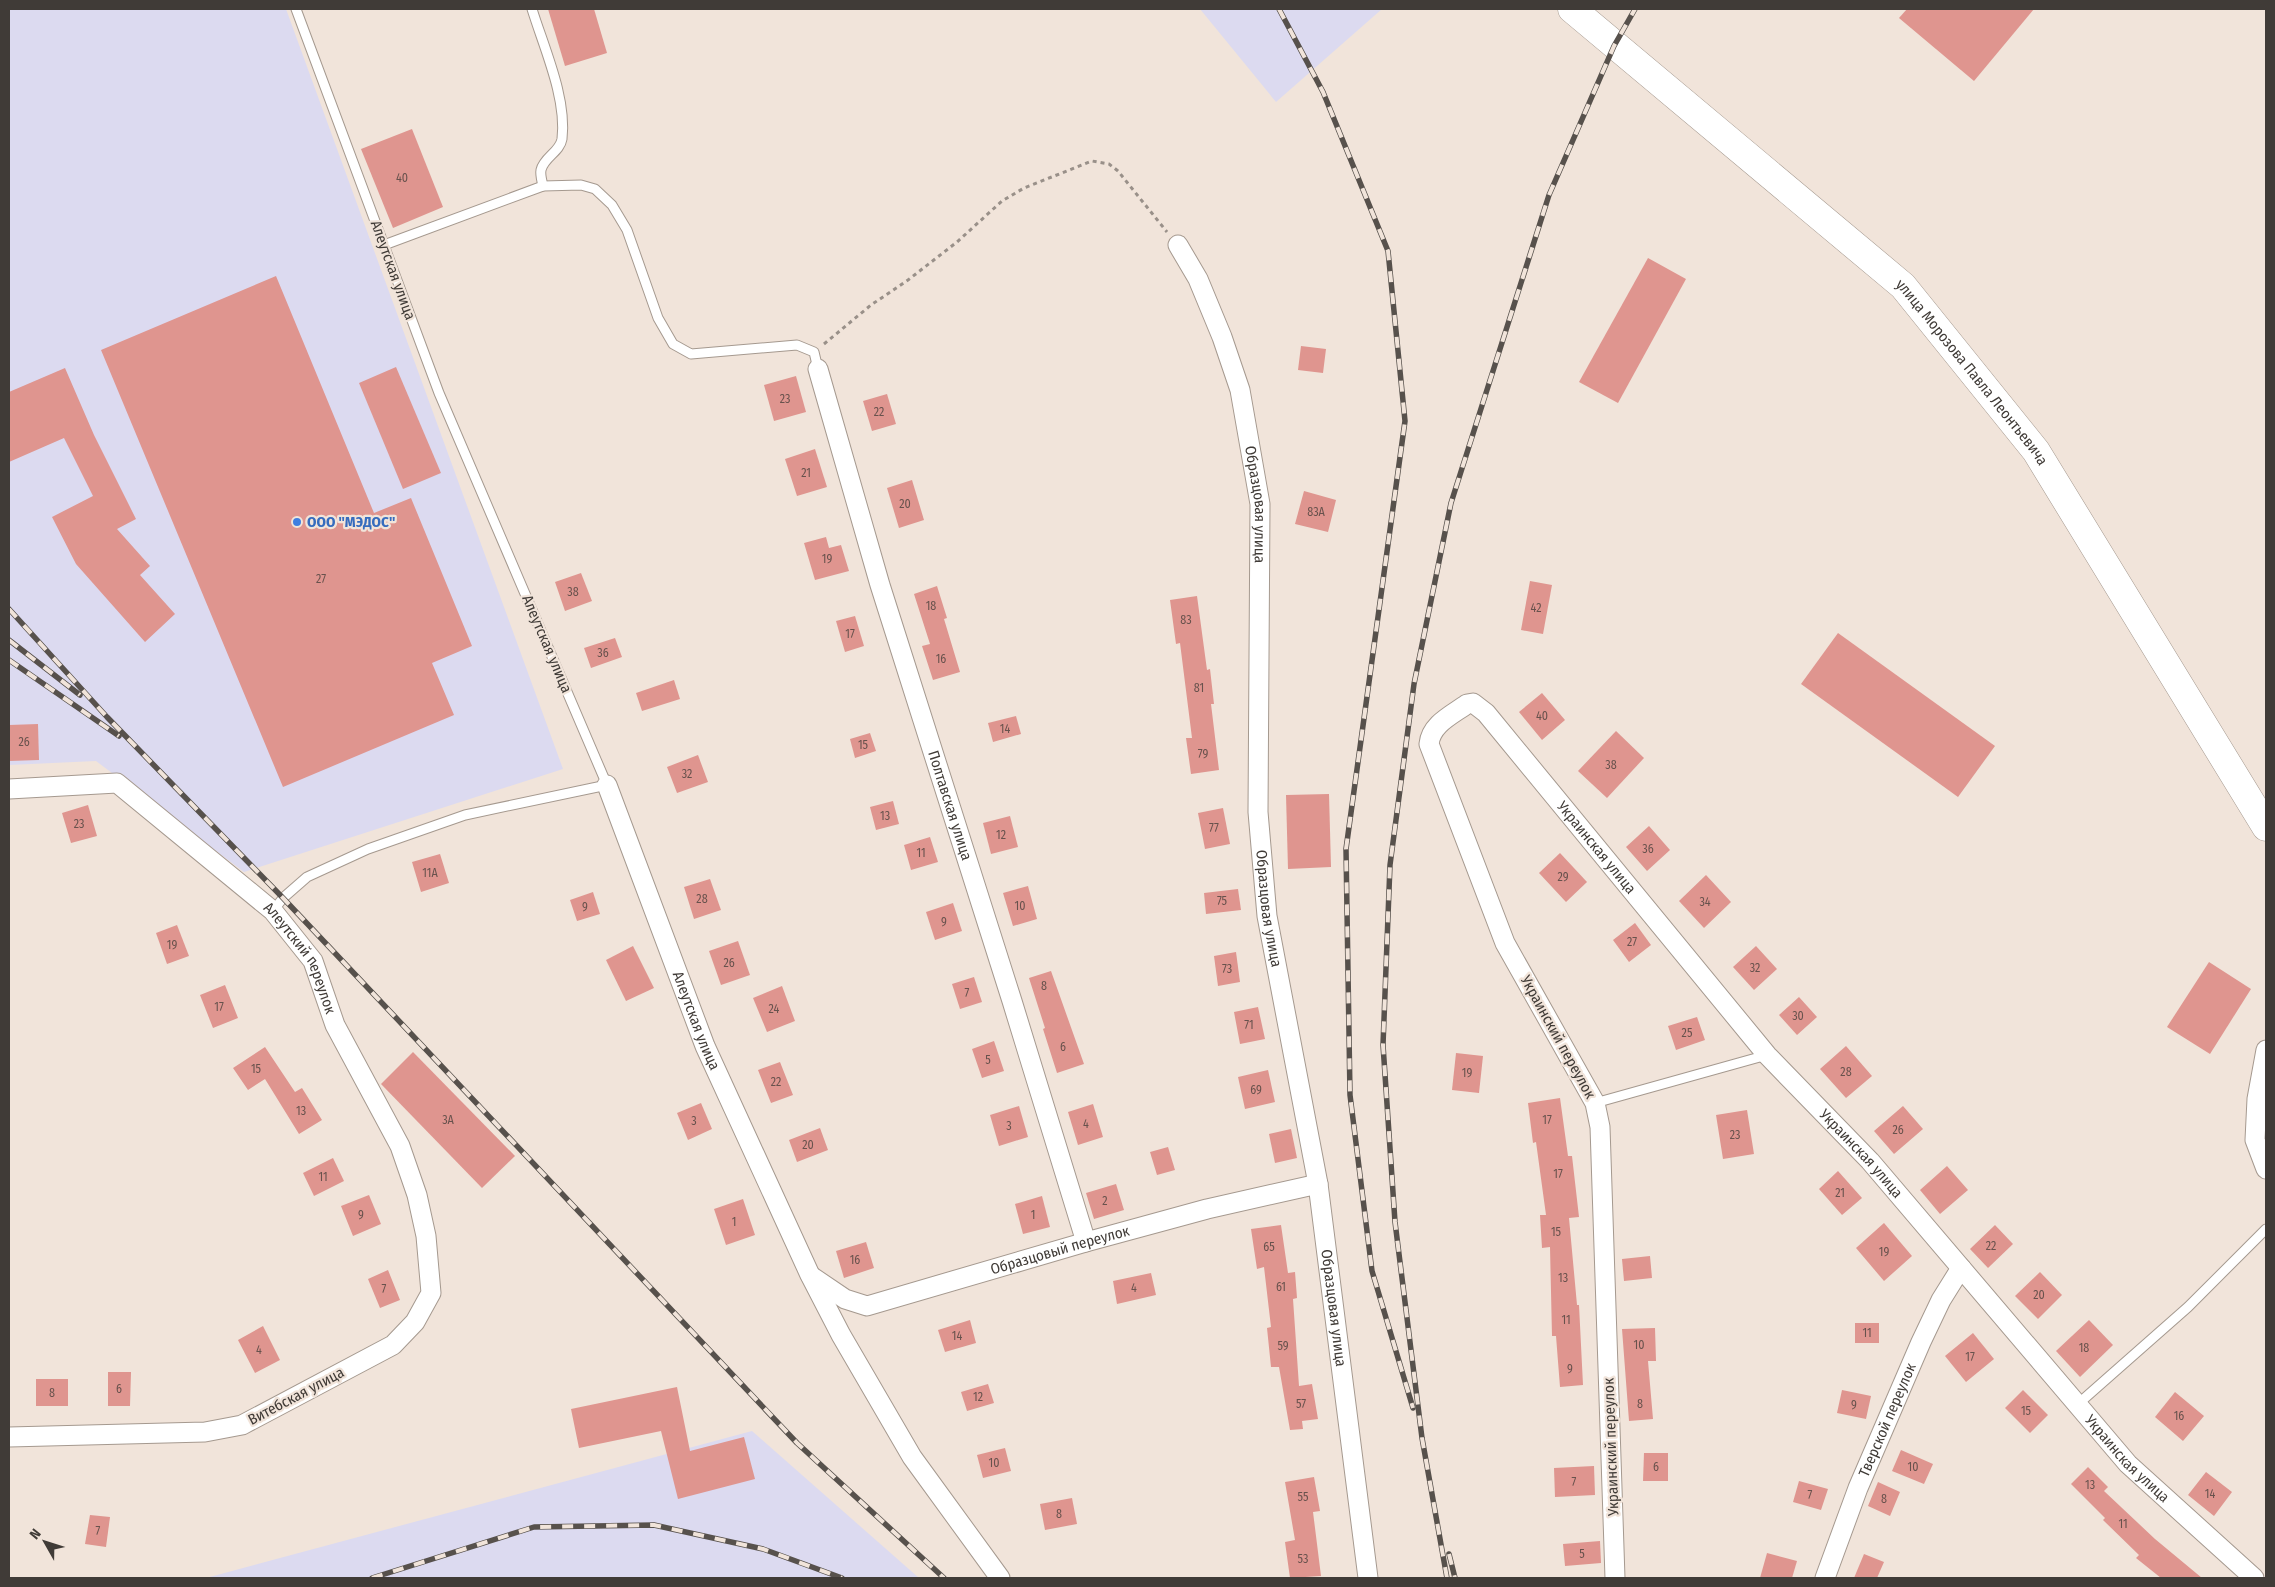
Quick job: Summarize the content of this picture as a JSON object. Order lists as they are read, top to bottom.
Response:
{
  "streets": {
    "main road": ["улица Морозова Павла Леонтьевича"],
    "street": [
      "Алеутская улица",
      "Образцовая улица",
      "Полтавская улица",
      "Украинская улица",
      "Алеутский переулок",
      "Украинский переулок",
      "Образцовый переулок",
      "Витебская улица",
      "Тверской переулок"
    ]
  },
  "crossings": [
    ["Алеутская улица", "Образцовый переулок"],
    ["Образцовая улица", "Образцовый переулок"],
    ["Полтавская улица", "Образцовый переулок"],
    ["Украинская улица", "Украинский переулок"],
    ["Украинская улица", "Тверской переулок"],
    ["Алеутский переулок", "Витебская улица"]
  ],
  "places": ["ООО \"МЭДОС\""],
  "house_numbers": [
    "40",
    "23",
    "22",
    "21",
    "20",
    "83А",
    "19",
    "27",
    "38",
    "18",
    "42",
    "83",
    "17",
    "36",
    "16",
    "81",
    "40",
    "14",
    "26",
    "15",
    "79",
    "38",
    "32",
    "13",
    "23",
    "77",
    "12",
    "36",
    "11",
    "11А",
    "29",
    "28",
    "75",
    "34",
    "10",
    "9",
    "9",
    "27",
    "19",
    "26",
    "32",
    "73",
    "8",
    "7",
    "17",
    "24",
    "30",
    "71",
    "25",
    "6",
    "5",
    "15",
    "28",
    "19",
    "22",
    "69",
    "13",
    "3А",
    "17",
    "3",
    "4",
    "3",
    "26",
    "23",
    "20",
    "17",
    "11",
    "21",
    "2",
    "9",
    "1",
    "1",
    "15",
    "22",
    "65",
    "19",
    "16",
    "13",
    "61",
    "4",
    "7",
    "20",
    "11",
    "11",
    "14",
    "10",
    "59",
    "18",
    "4",
    "17",
    "9",
    "6",
    "8",
    "12",
    "57",
    "8",
    "9",
    "15",
    "16",
    "10",
    "6",
    "10",
    "7",
    "13",
    "14",
    "7",
    "55",
    "8",
    "8",
    "11",
    "7",
    "5",
    "53"
  ],
  "north": "top left"
}
